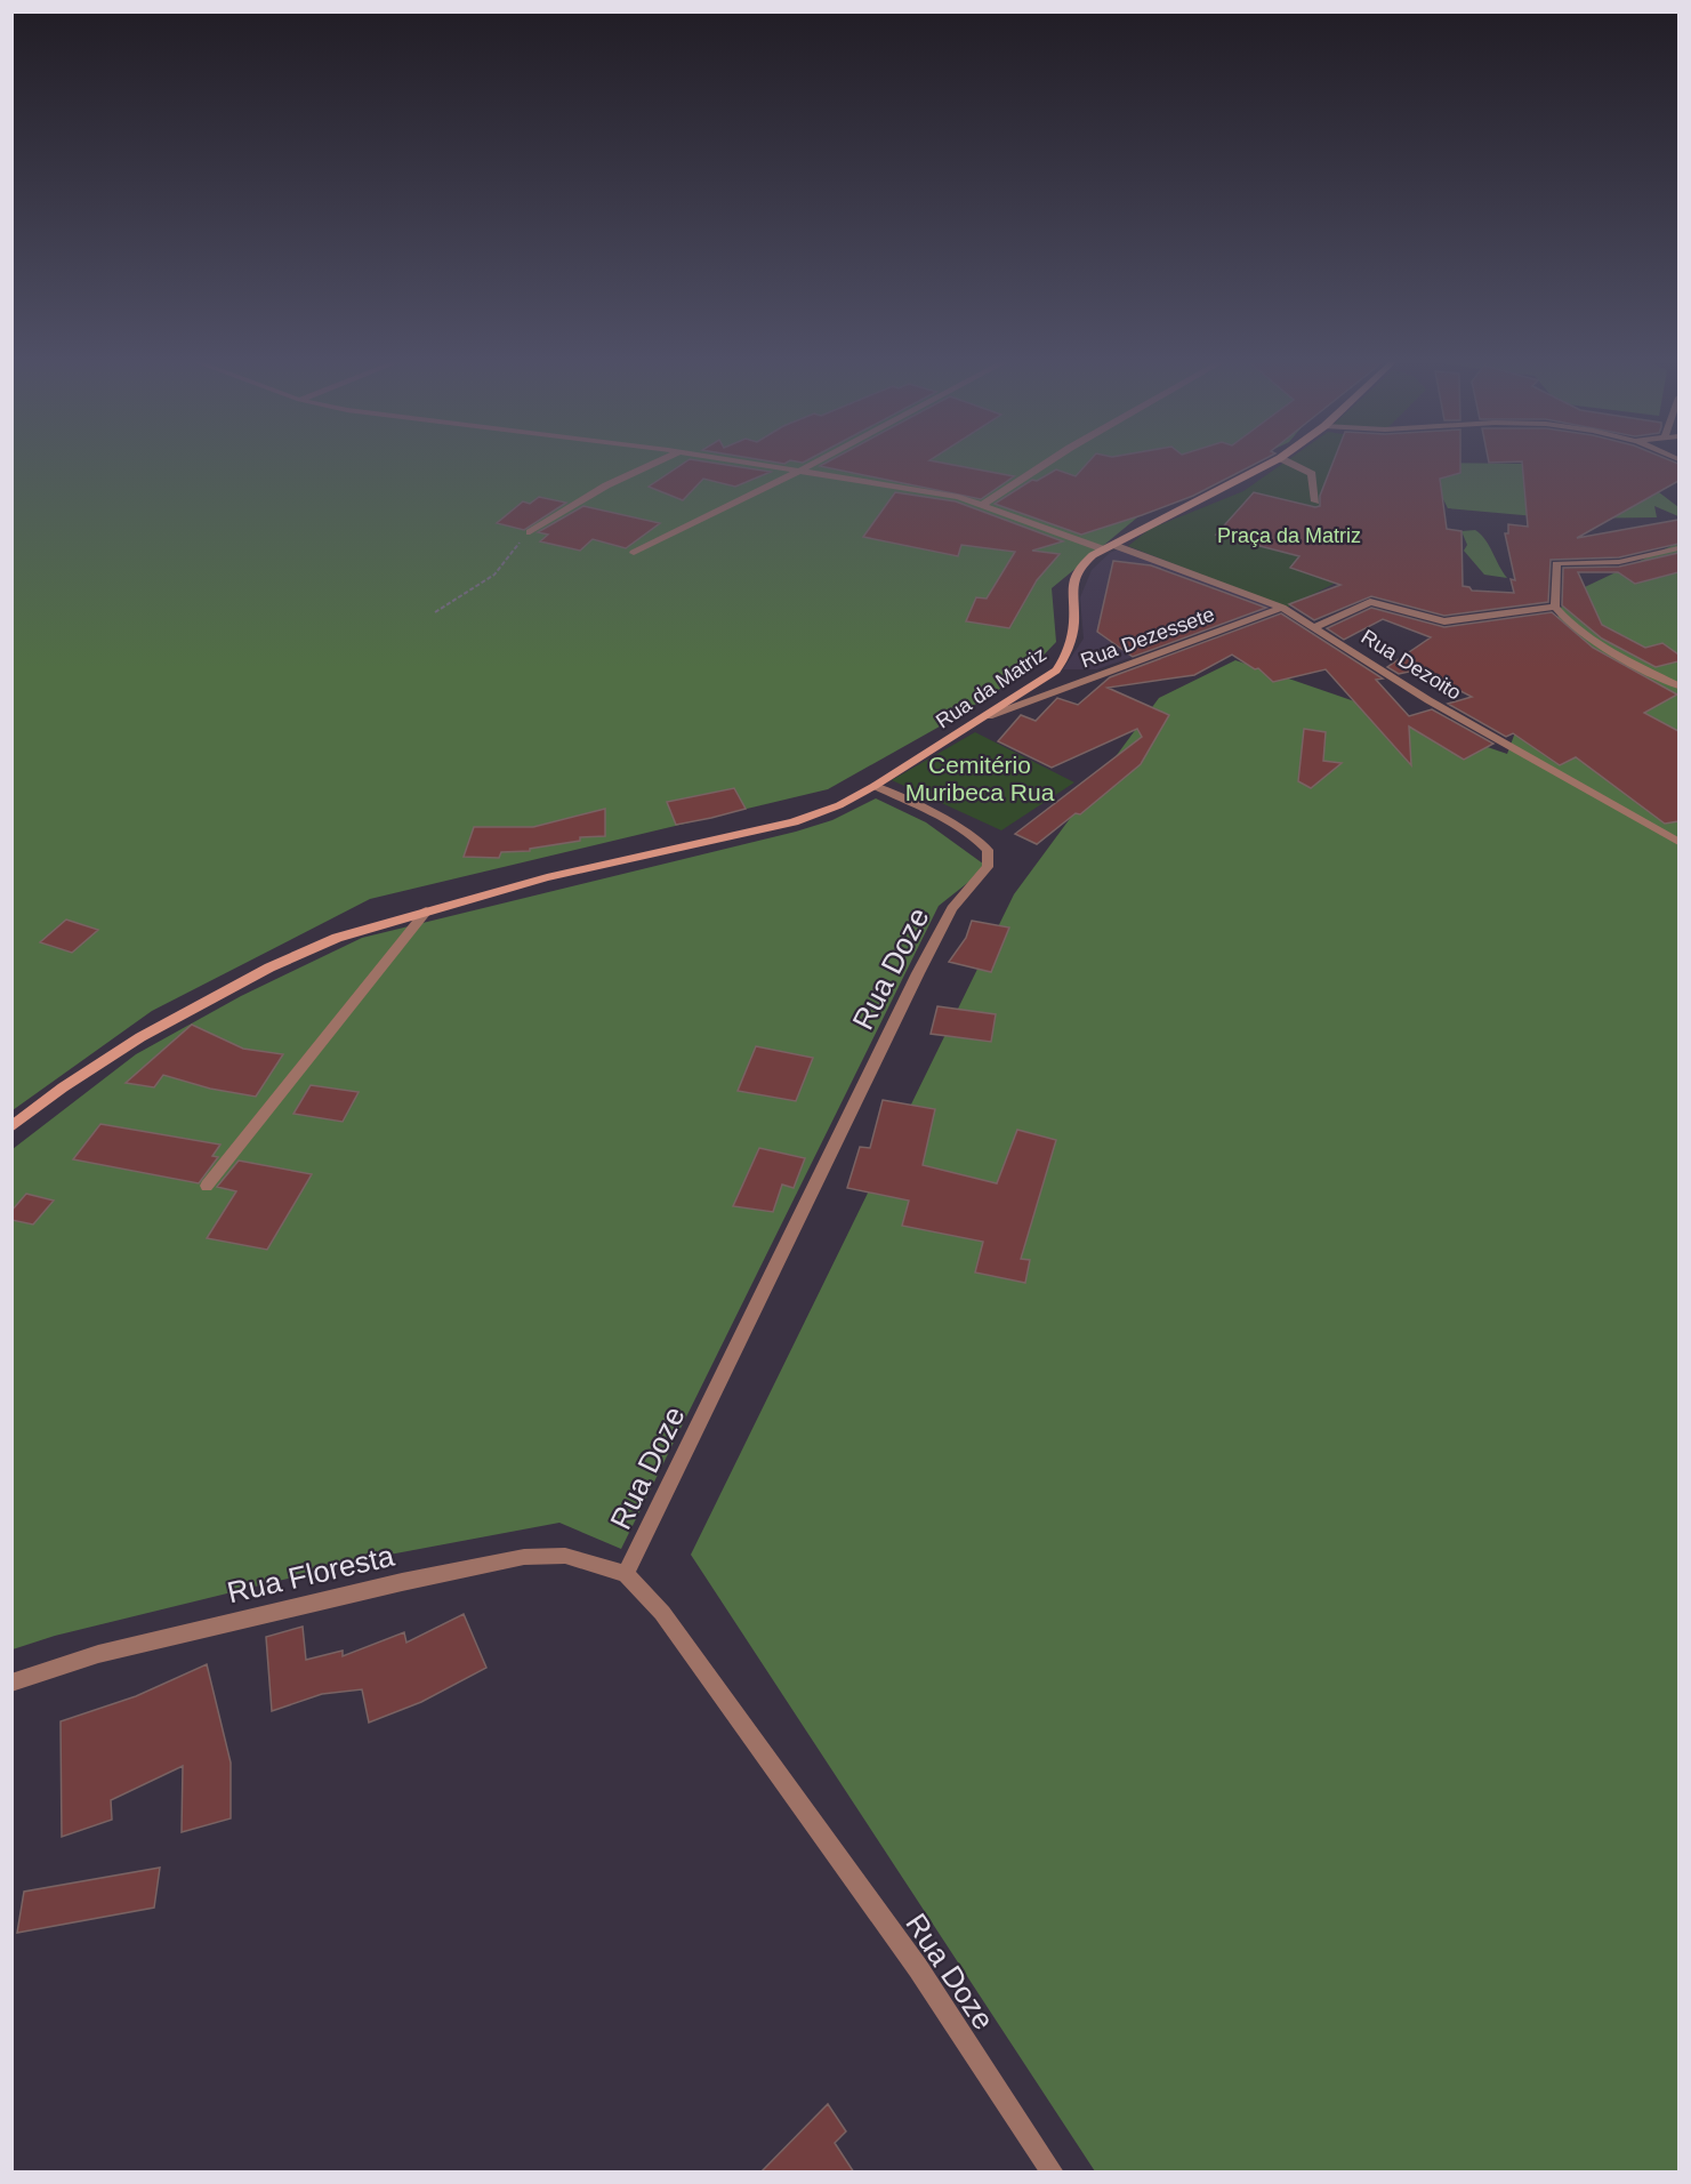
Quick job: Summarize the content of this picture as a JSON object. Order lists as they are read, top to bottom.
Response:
{
  "streets": {
    "street": [
      "Rua Dezessete",
      "Rua Dezoito",
      "Rua da Matriz",
      "Rua Doze",
      "Rua Floresta"
    ]
  },
  "crossings": [
    ["Rua Dezessete", "Rua Dezoito"],
    ["Rua Dezessete", "Rua da Matriz"],
    ["Rua da Matriz", "Rua Doze"],
    ["Rua Doze", "Rua Floresta"]
  ],
  "parks": ["Praça da Matriz", "Cemitério Muribeca Rua"]
}
